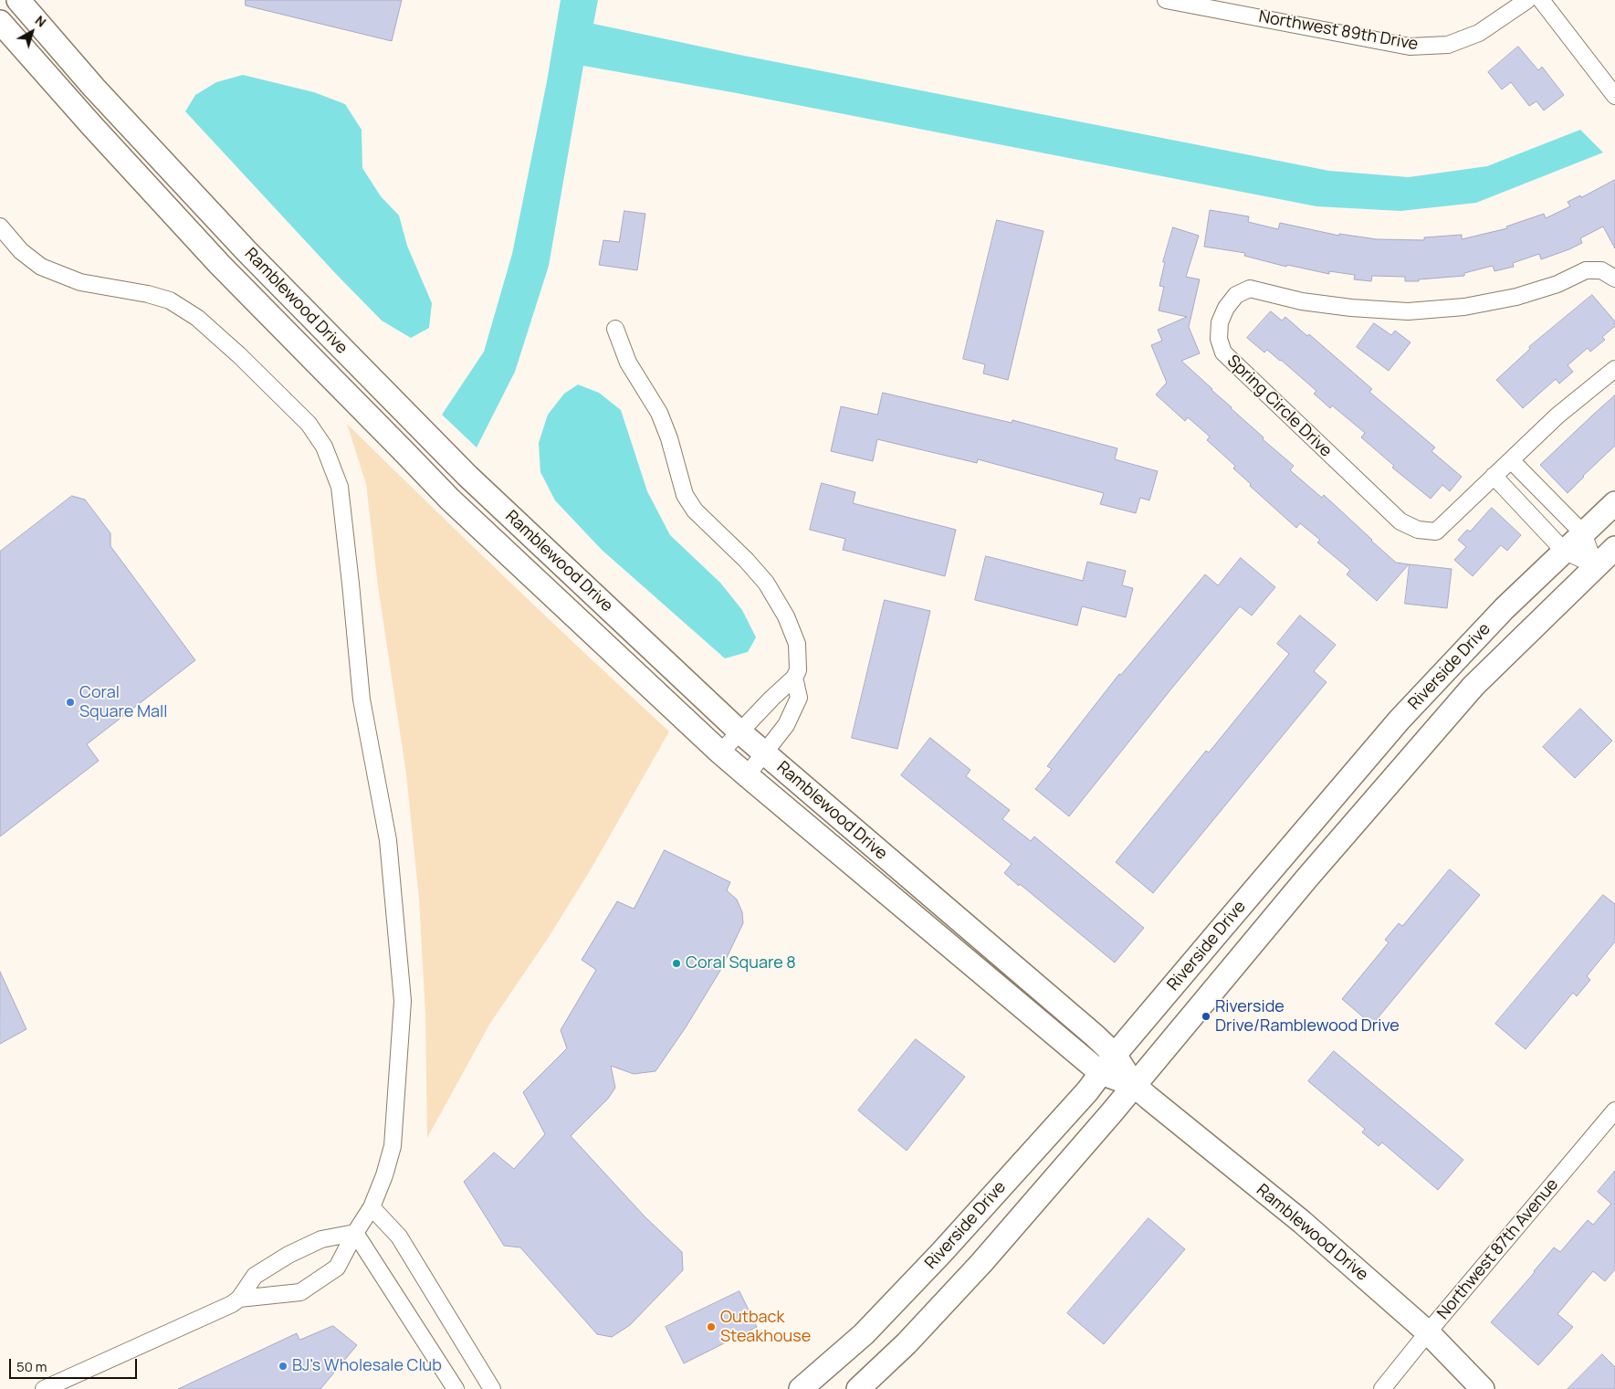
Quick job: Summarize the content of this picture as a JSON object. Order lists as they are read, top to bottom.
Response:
{
  "streets": {
    "street": [
      "Northwest 89th Drive",
      "Ramblewood Drive",
      "Spring Circle Drive",
      "Riverside Drive",
      "Northwest 87th Avenue"
    ]
  },
  "crossings": [
    ["Ramblewood Drive", "Riverside Drive"],
    ["Ramblewood Drive", "Northwest 87th Avenue"]
  ],
  "places": [
    "Coral Square Mall",
    "Coral Square 8",
    "Riverside Drive/Ramblewood Drive",
    "Outback Steakhouse",
    "BJ's Wholesale Club"
  ],
  "scale_bar": "50 m",
  "north": "top right"
}
